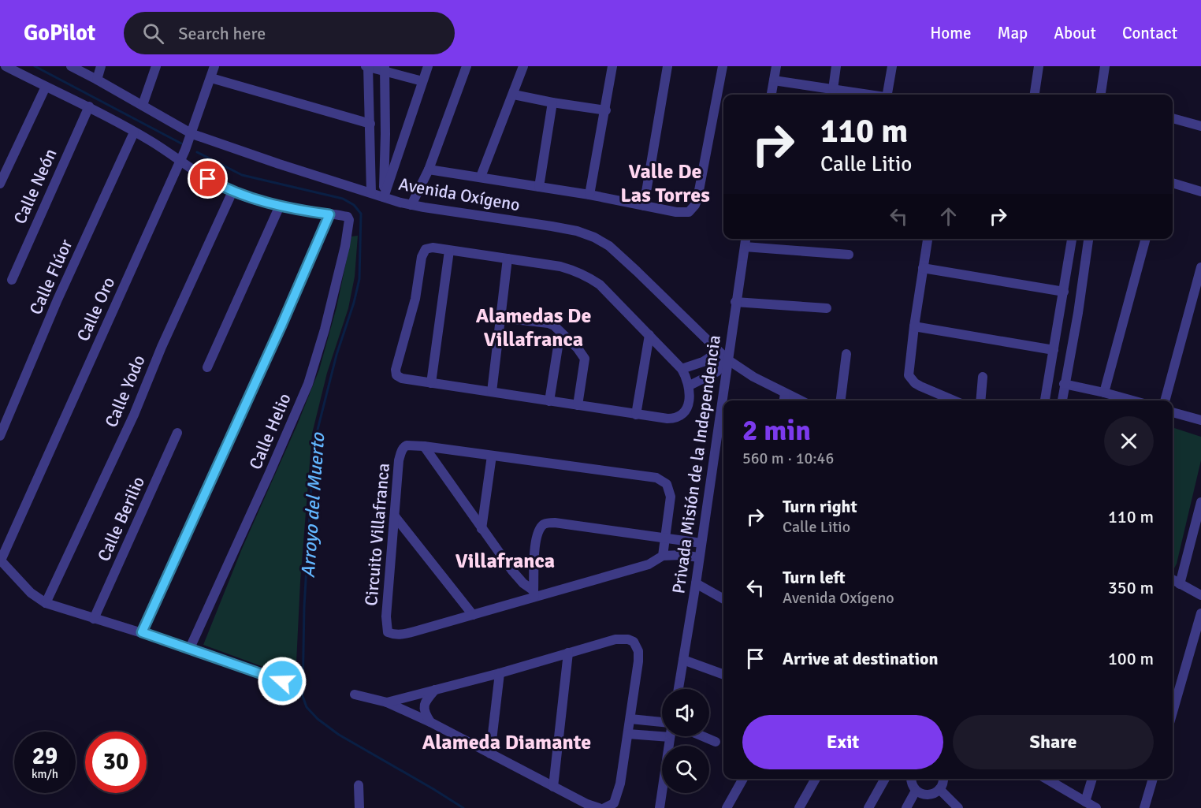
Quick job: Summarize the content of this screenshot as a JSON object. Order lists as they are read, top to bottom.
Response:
{
  "streets": {
    "street": [
      "Calle Neón",
      "Avenida Oxígeno",
      "Calle Flúor",
      "Calle Oro",
      "Calle Yodo",
      "Calle Helio",
      "Privada Misión de la Independencia",
      "Calle Berilio",
      "Circuito Villafranca"
    ]
  },
  "crossings": [
    ["Avenida Oxígeno", "Calle Oro"],
    ["Avenida Oxígeno", "Privada Misión de la Independencia"],
    ["Privada Misión de la Independencia", "Circuito Villafranca"]
  ],
  "districts": [
    "Valle De Las Torres",
    "Alamedas De Villafranca",
    "Villafranca",
    "Alameda Diamante"
  ],
  "water": ["Arroyo del Muerto"],
  "page": {
    "header": "GoPilot",
    "search": "Search here",
    "nav": [
      "Home",
      "Map",
      "About",
      "Contact"
    ],
    "turn": ["110 m", "Calle Litio"],
    "heading": ["2 min", "560 m · 10:46"],
    "list": [
      {
        "name": "Turn right",
        "note": "Calle Litio",
        "value": "110 m"
      },
      {
        "name": "Turn left",
        "note": "Avenida Oxígeno",
        "value": "350 m"
      },
      {
        "name": "Arrive at destination",
        "value": "100 m"
      }
    ],
    "buttons": ["Exit", "Share"],
    "speed": "29 km/h",
    "limit": "30"
  }
}
